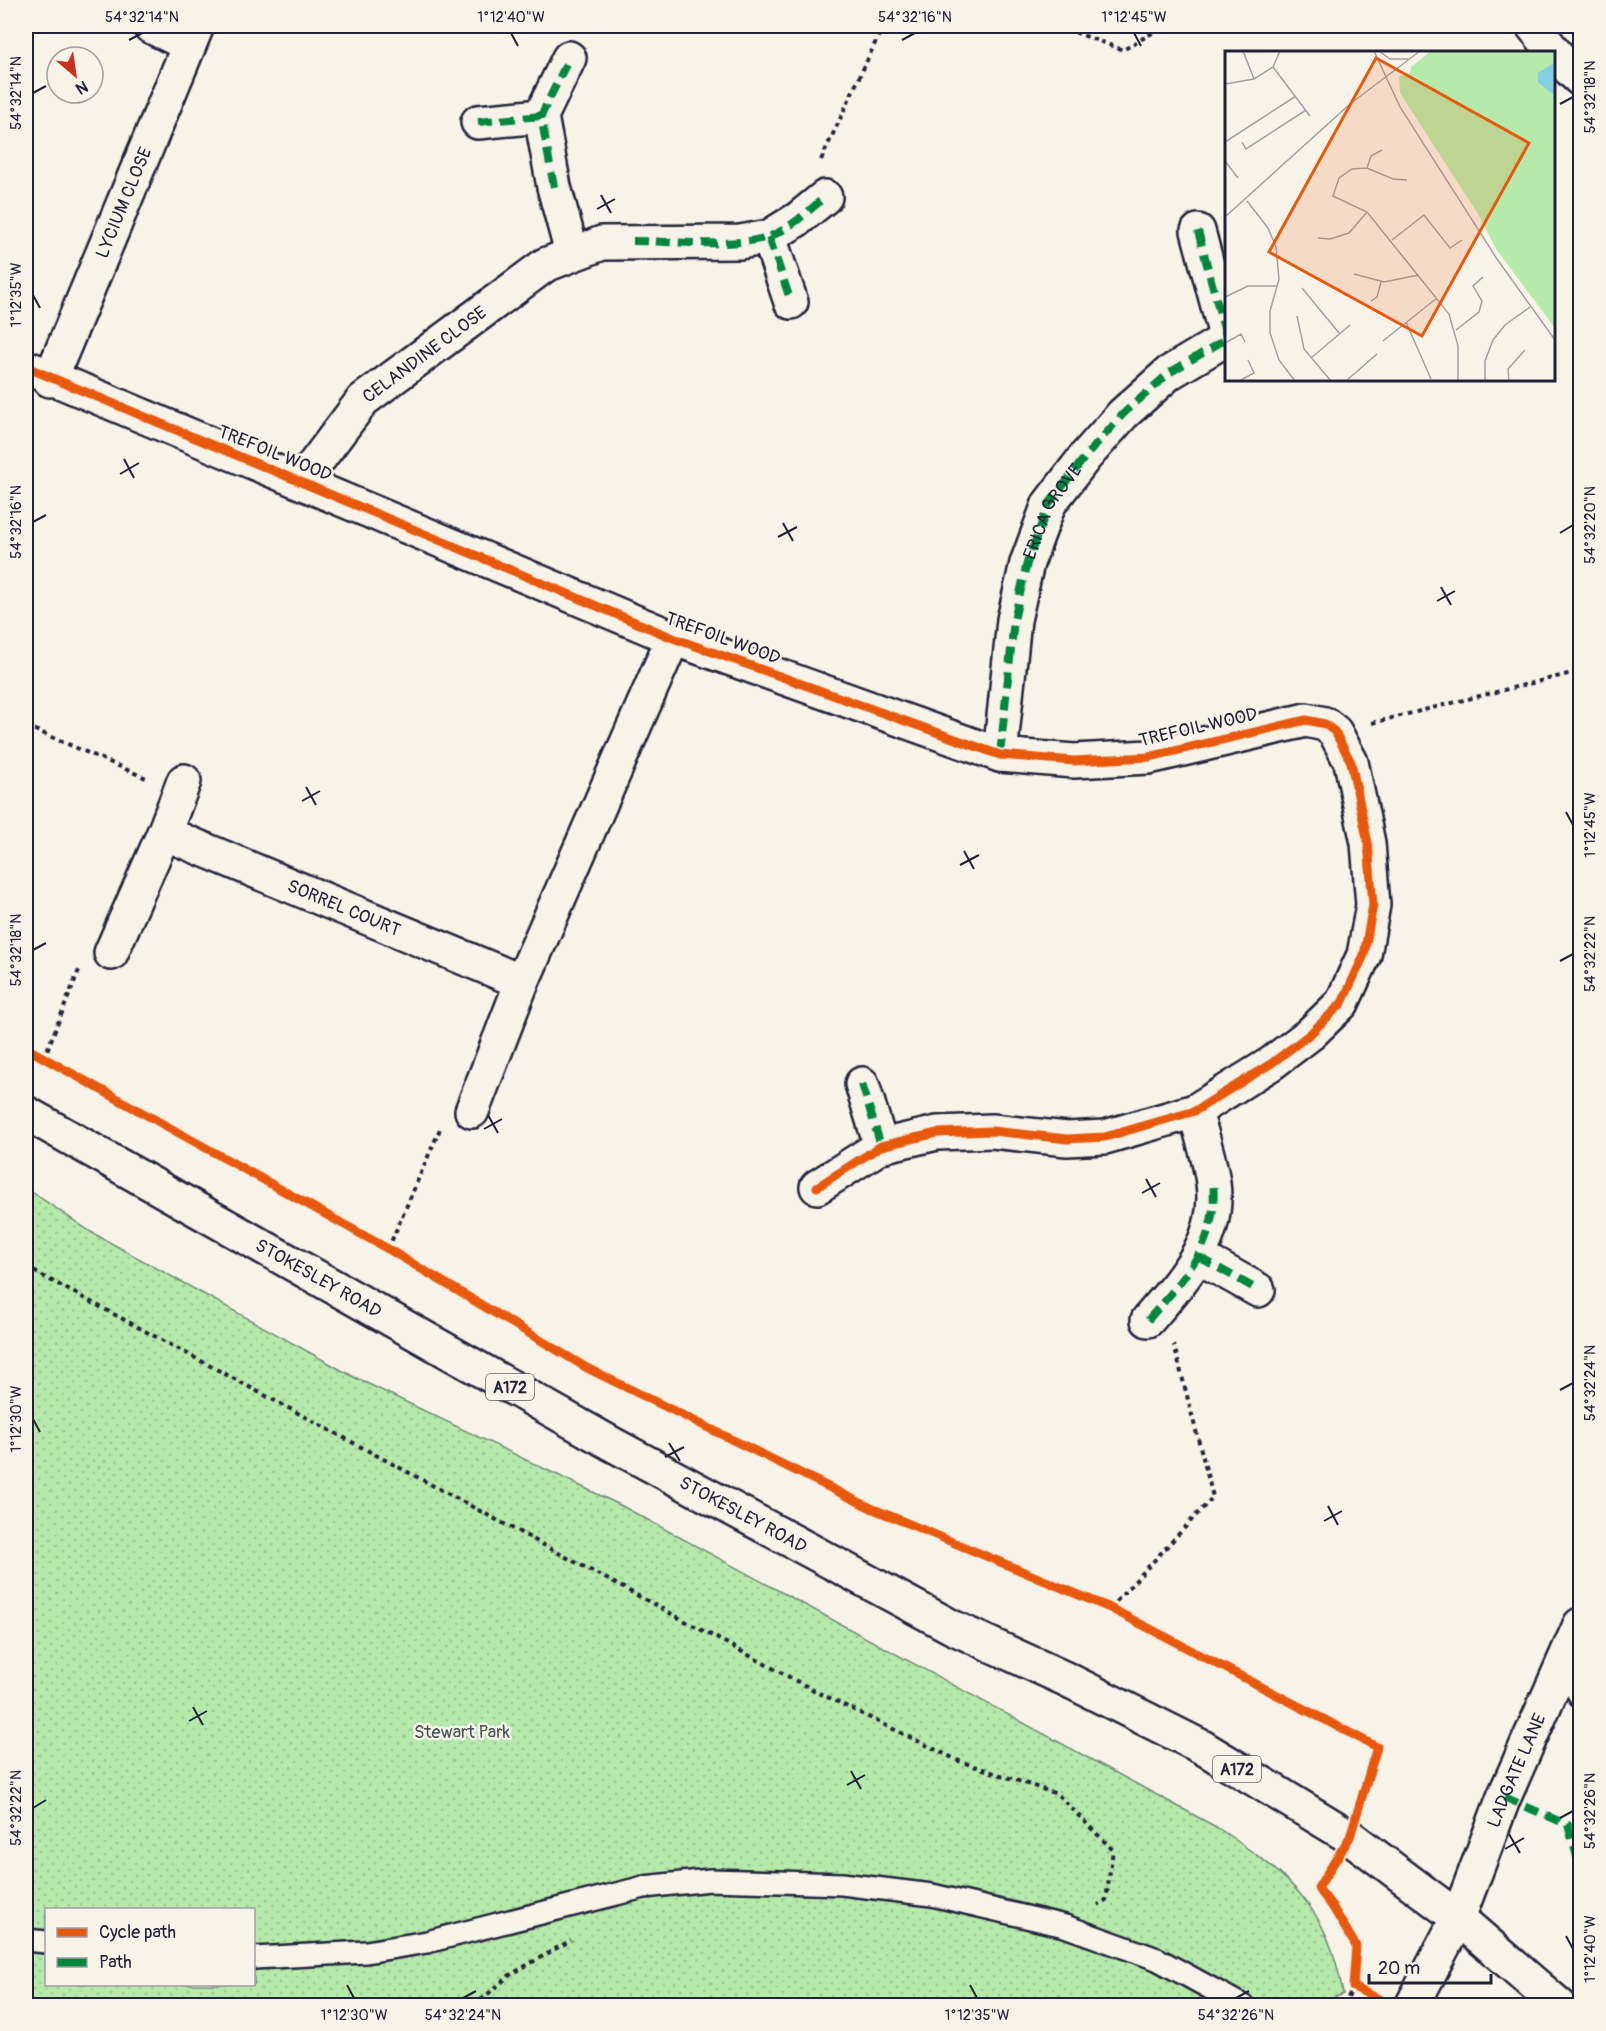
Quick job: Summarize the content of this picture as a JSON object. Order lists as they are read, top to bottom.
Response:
{
  "streets": {
    "street": [
      "LYCIUM CLOSE",
      "CELANDINE CLOSE",
      "TREFOIL WOOD",
      "ERICA GROVE",
      "SORREL COURT",
      "STOKESLEY ROAD",
      "A172",
      "LADGATE LANE"
    ]
  },
  "crossings": [
    ["LYCIUM CLOSE", "TREFOIL WOOD"],
    ["CELANDINE CLOSE", "TREFOIL WOOD"],
    ["TREFOIL WOOD", "ERICA GROVE"],
    ["STOKESLEY ROAD", "A172"],
    ["STOKESLEY ROAD", "LADGATE LANE"],
    ["A172", "LADGATE LANE"]
  ],
  "parks": ["Stewart Park"],
  "legend": ["Cycle path", "Path"],
  "scale_bar": "20 m",
  "north": "bottom right",
  "coordinates": [
    "54°32'14\"N",
    "1°12'40\"W",
    "54°32'16\"N",
    "1°12'45\"W",
    "54°32'18\"N",
    "1°12'35\"W",
    "54°32'20\"N",
    "54°32'22\"N",
    "54°32'24\"N",
    "1°12'30\"W",
    "54°32'26\"N"
  ]
}
